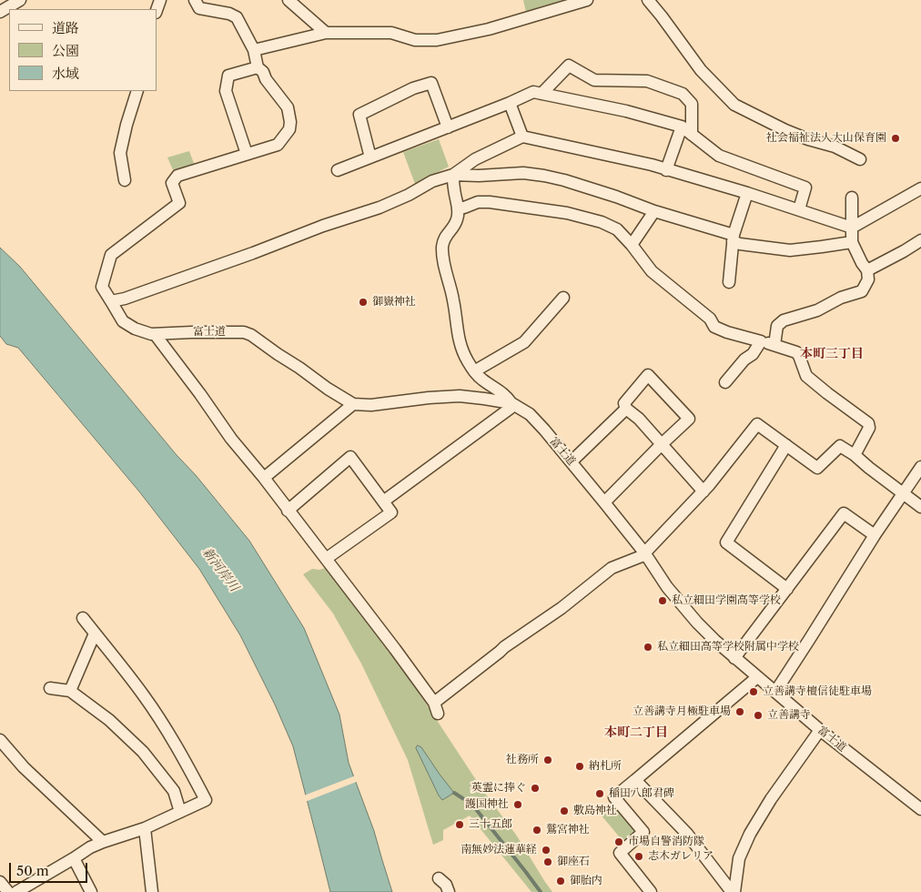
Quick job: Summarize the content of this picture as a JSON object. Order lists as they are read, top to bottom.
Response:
{
  "streets": {
    "street": ["富士道"]
  },
  "districts": ["本町三丁目", "本町二丁目"],
  "water": ["新河岸川"],
  "places": [
    "社会福祉法人大山保育園",
    "御嶽神社",
    "私立細田学園高等学校",
    "私立細田高等学校附属中学校",
    "立善講寺檀信徒駐車場",
    "立善講寺月極駐車場",
    "立善講寺",
    "社務所",
    "納札所",
    "英霊に捧ぐ",
    "稲田八郎君碑",
    "護国神社",
    "敷島神社",
    "三十五郎",
    "鷲宮神社",
    "市場自警消防隊",
    "南無妙法蓮華経",
    "志木ガレリア",
    "御座石",
    "御胎内"
  ],
  "legend": ["道路", "公園", "水域"],
  "scale_bar": "50 m"
}
